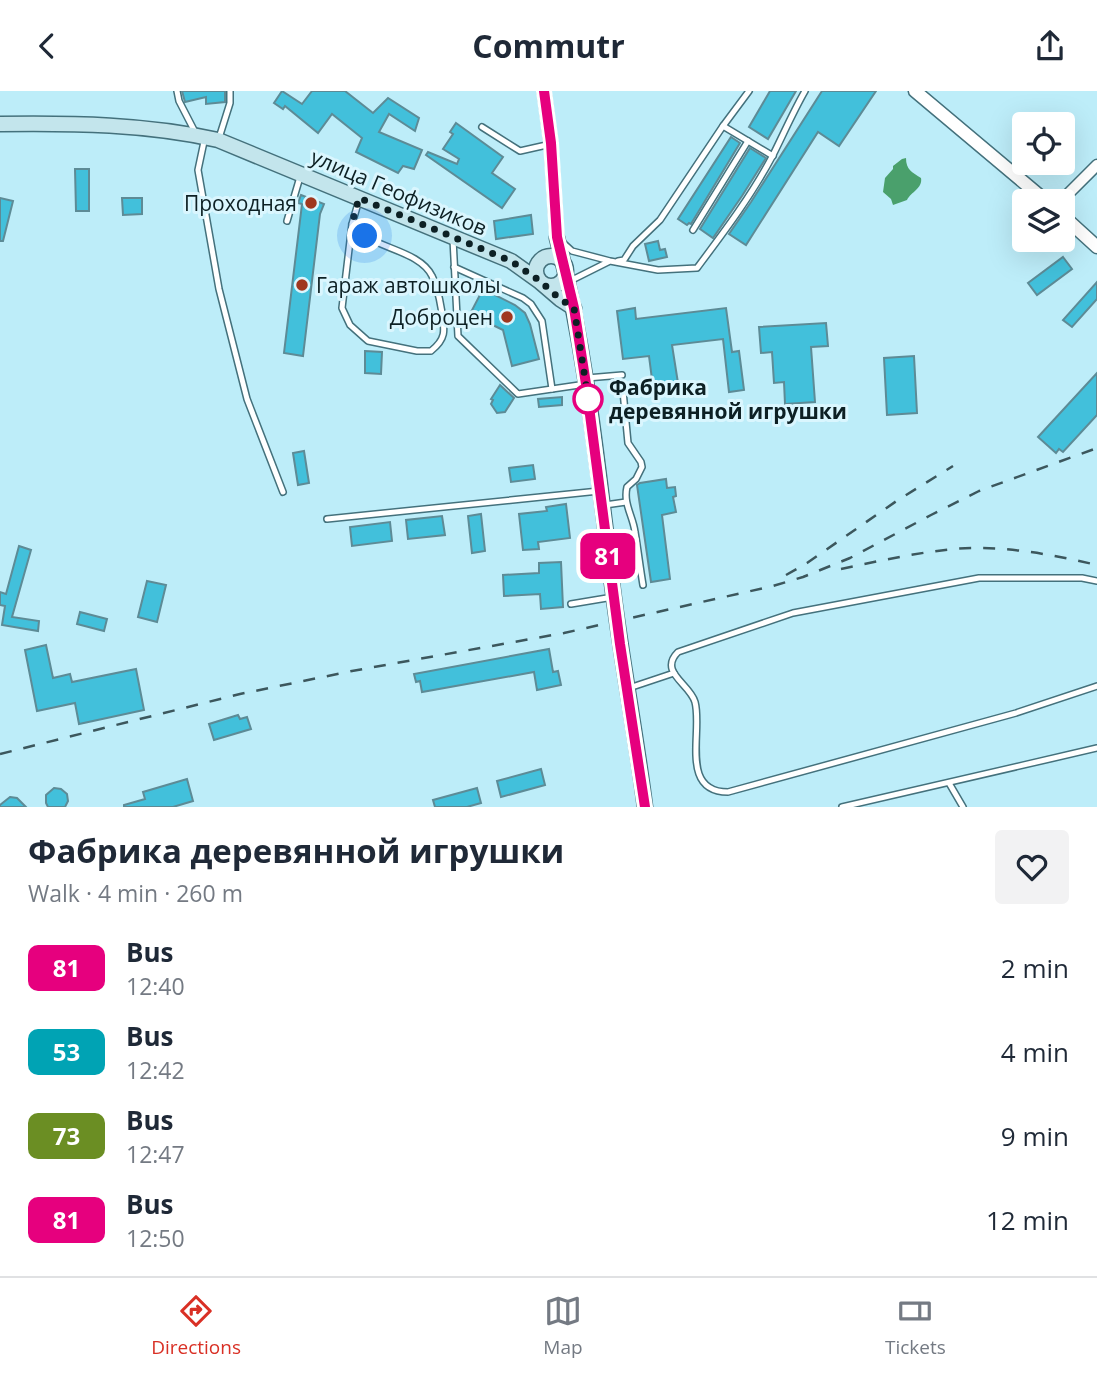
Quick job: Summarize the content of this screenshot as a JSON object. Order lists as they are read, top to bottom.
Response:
{
  "streets": {
    "main road": ["улица Геофизиков"]
  },
  "places": [
    "Проходная",
    "Гараж автошколы",
    "Доброцен",
    "Фабрика деревянной игрушки"
  ],
  "lines": ["bus line 81"],
  "page": {
    "header": "Commutr",
    "on_map": "81",
    "heading": ["Фабрика деревянной игрушки", "Walk · 4 min · 260 m"],
    "list": [
      {
        "mark": "81",
        "name": "Bus",
        "note": "12:40",
        "value": "2 min"
      },
      {
        "mark": "53",
        "name": "Bus",
        "note": "12:42",
        "value": "4 min"
      },
      {
        "mark": "73",
        "name": "Bus",
        "note": "12:47",
        "value": "9 min"
      },
      {
        "mark": "81",
        "name": "Bus",
        "note": "12:50",
        "value": "12 min"
      }
    ],
    "tabs": ["Directions", "Map", "Tickets"]
  }
}
